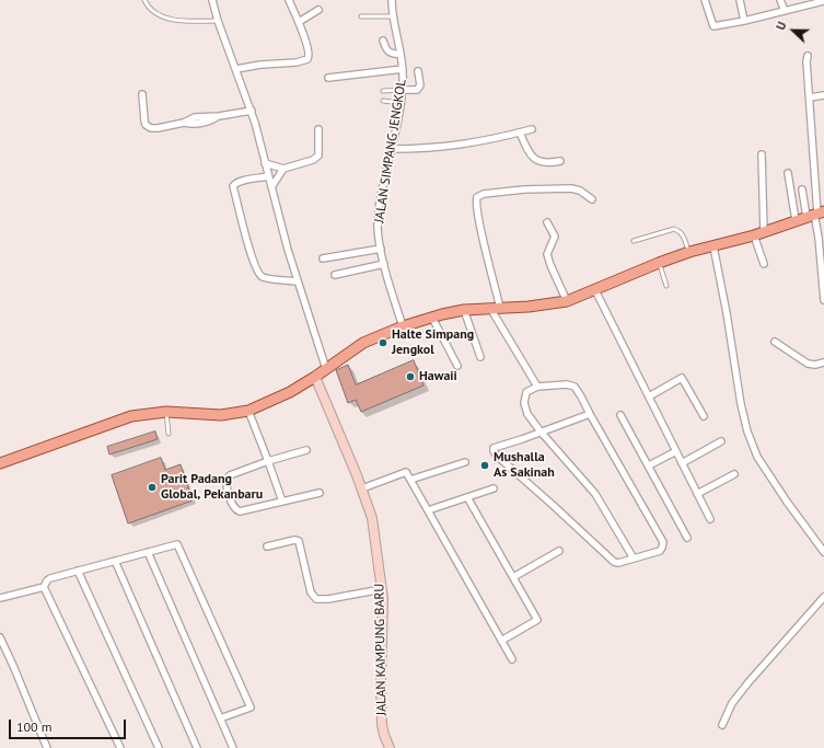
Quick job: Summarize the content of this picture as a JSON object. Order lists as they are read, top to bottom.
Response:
{
  "streets": {
    "street": ["JALAN SIMPANG JENGKOL", "JALAN KAMPUNG BARU"]
  },
  "places": [
    "Halte Simpang Jengkol",
    "Hawaii",
    "Mushalla As Sakinah",
    "Parit Padang Global, Pekanbaru"
  ],
  "scale_bar": "100 m",
  "north": "left"
}
